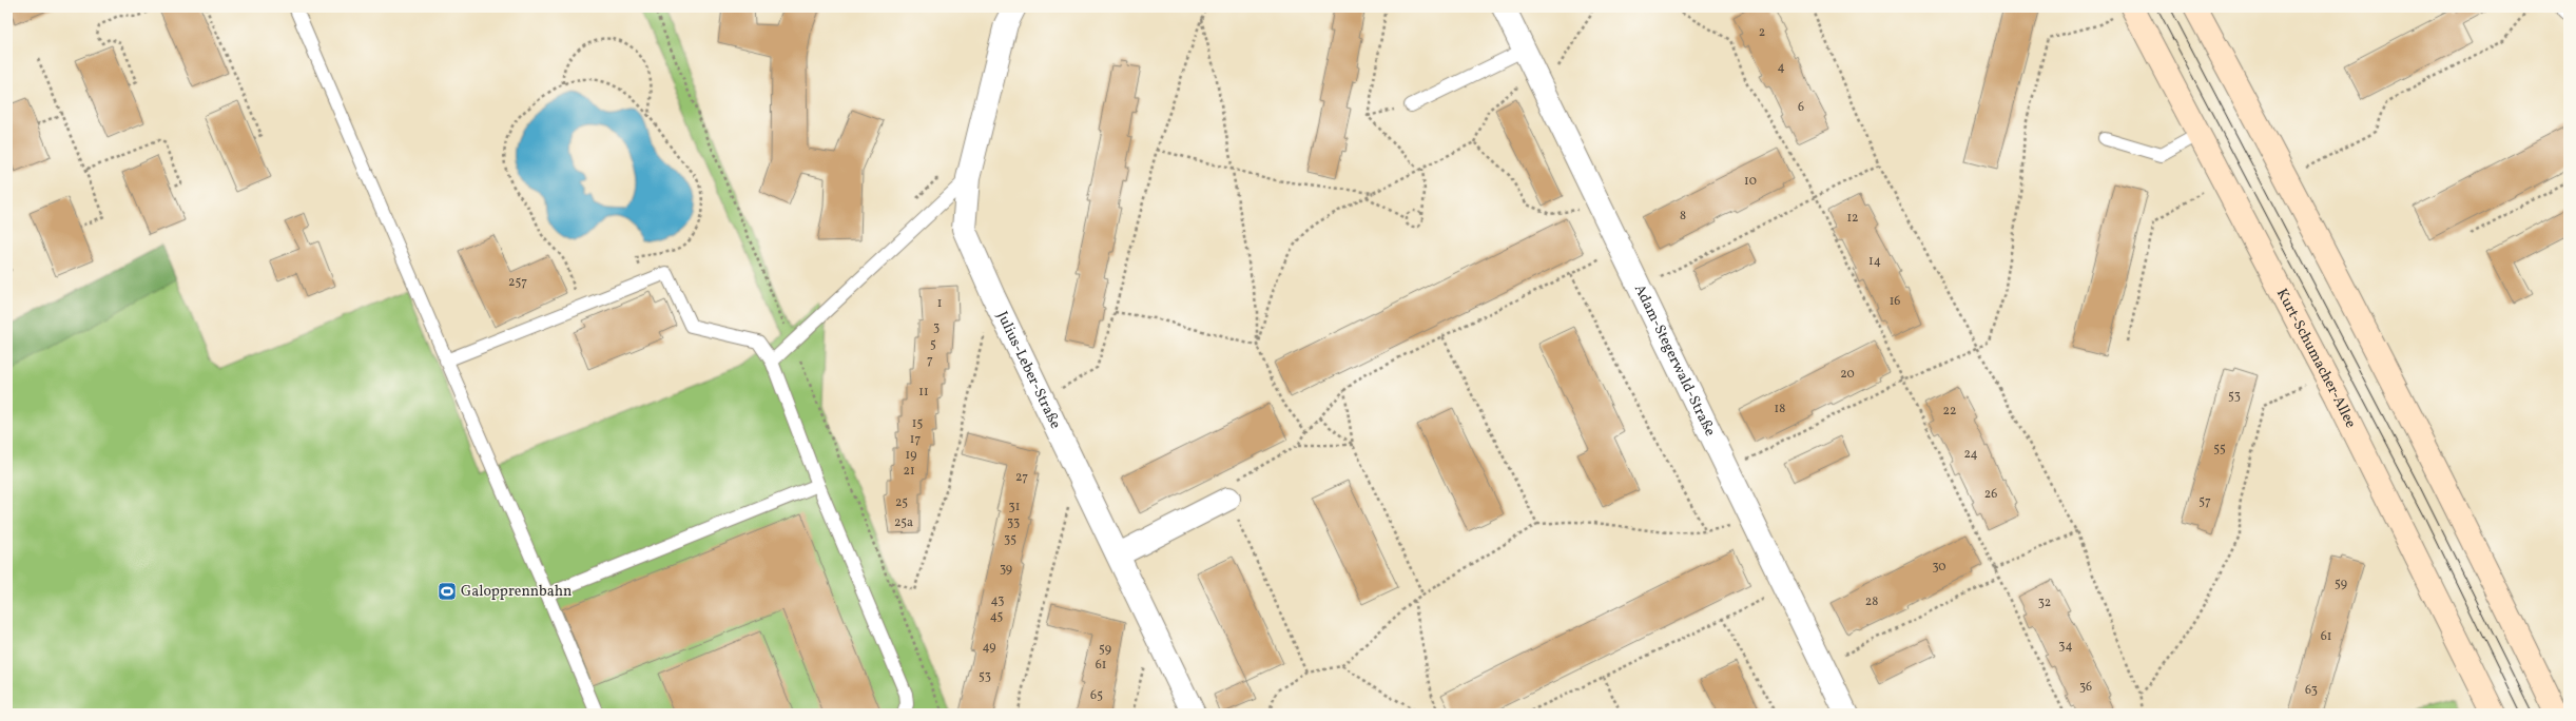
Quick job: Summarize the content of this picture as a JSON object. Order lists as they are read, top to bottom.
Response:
{
  "streets": {
    "street": ["Kurt-Schumacher-Allee", "Adam-Stegerwald-Straße", "Julius-Leber-Straße"]
  },
  "places": {
    "sports": ["Galopprennbahn"]
  },
  "house_numbers": [
    "2",
    "4",
    "6",
    "10",
    "8",
    "12",
    "14",
    "257",
    "16",
    "1",
    "3",
    "5",
    "7",
    "20",
    "11",
    "53",
    "18",
    "22",
    "15",
    "17",
    "55",
    "24",
    "19",
    "21",
    "27",
    "26",
    "57",
    "25",
    "31",
    "25a",
    "33",
    "35",
    "30",
    "39",
    "59",
    "43",
    "28",
    "32",
    "45",
    "61",
    "34",
    "49",
    "59",
    "61",
    "53",
    "36",
    "63",
    "65"
  ]
}
